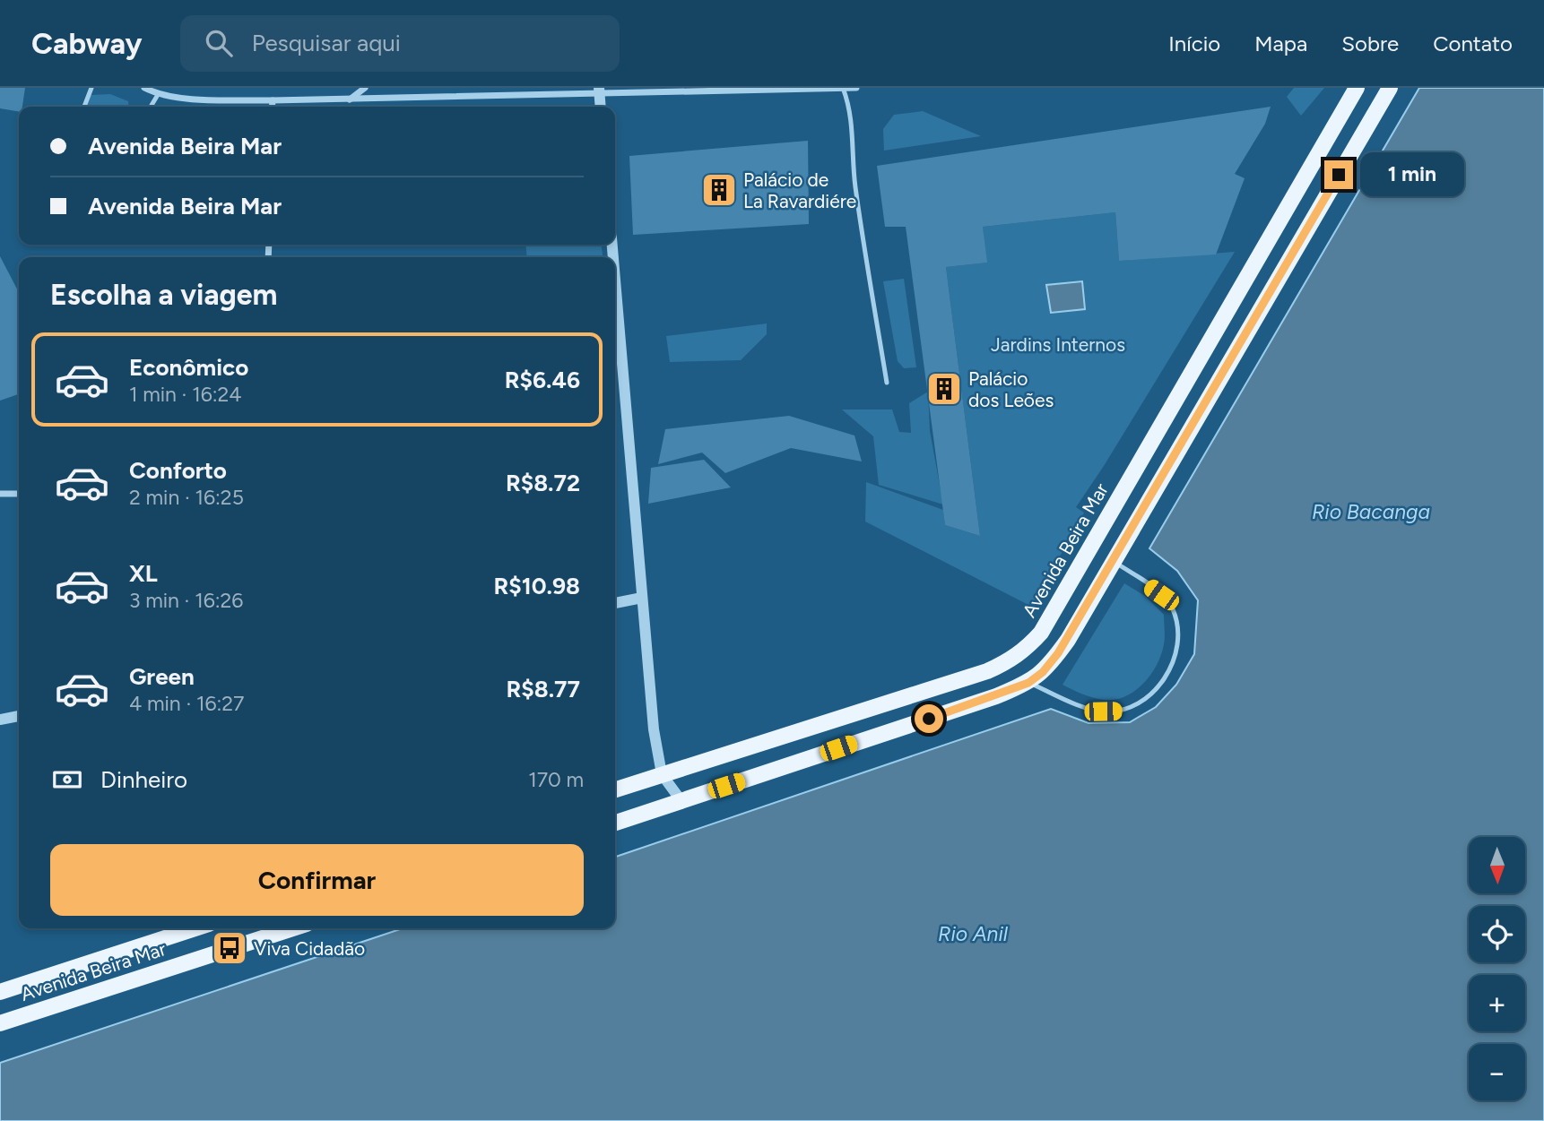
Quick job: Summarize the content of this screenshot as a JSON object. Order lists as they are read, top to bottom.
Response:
{
  "streets": {
    "main road": ["Avenida Beira Mar"]
  },
  "water": ["Rio Bacanga", "Rio Anil"],
  "parks": ["Jardins Internos"],
  "places": {
    "building": ["Palácio de La Ravardiére", "Palácio dos Leões"],
    "bus stop": ["Viva Cidadão"]
  },
  "north": "bottom",
  "page": {
    "header": "Cabway",
    "search": "Pesquisar aqui",
    "nav": [
      "Início",
      "Mapa",
      "Sobre",
      "Contato"
    ],
    "banner": ["Avenida Beira Mar", "Avenida Beira Mar"],
    "bubble": "1 min",
    "heading": "Escolha a viagem",
    "list": [
      {
        "name": "Econômico",
        "note": "1 min · 16:24",
        "value": "R$6.46"
      },
      {
        "name": "Conforto",
        "note": "2 min · 16:25",
        "value": "R$8.72"
      },
      {
        "name": "XL",
        "note": "3 min · 16:26",
        "value": "R$10.98"
      },
      {
        "name": "Green",
        "note": "4 min · 16:27",
        "value": "R$8.77"
      }
    ],
    "pay": ["Dinheiro", "170 m"],
    "buttons": "Confirmar",
    "map_buttons": ["+", "−"]
  }
}
